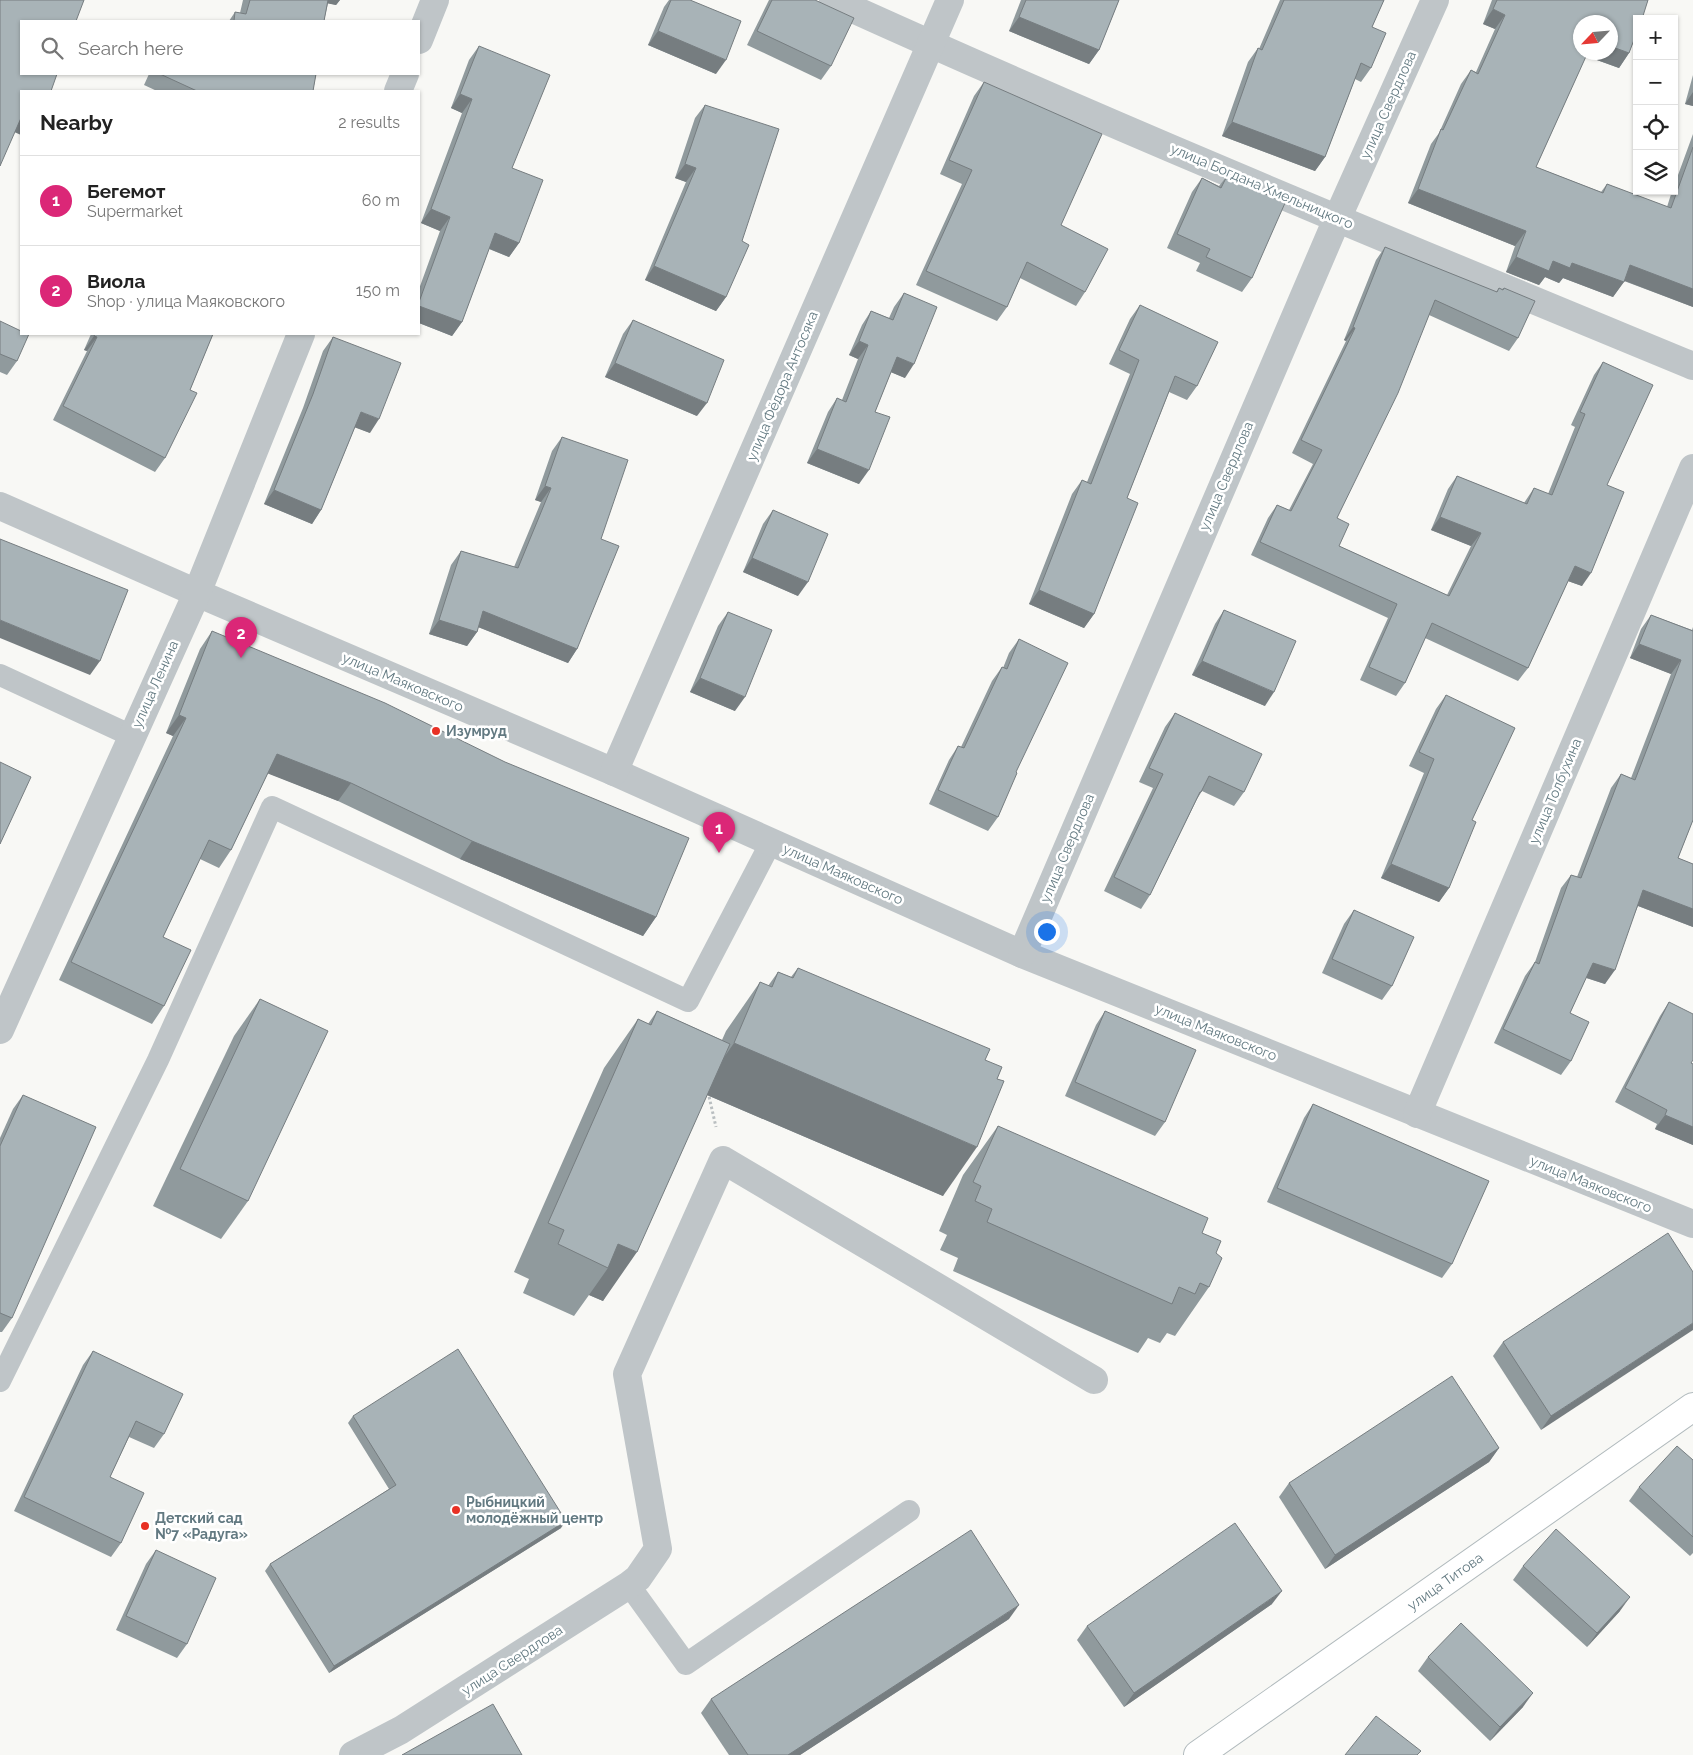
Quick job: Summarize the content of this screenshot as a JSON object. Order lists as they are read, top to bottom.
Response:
{
  "streets": {
    "street": [
      "улица Свердлова",
      "улица Богдана Хмельницкого",
      "улица Фёдора Антосяка",
      "улица Маяковского",
      "улица Ленина",
      "улица Толбухина",
      "улица Титова"
    ]
  },
  "crossings": [
    ["улица Свердлова", "улица Богдана Хмельницкого"],
    ["улица Свердлова", "улица Маяковского"],
    ["улица Богдана Хмельницкого", "улица Фёдора Антосяка"],
    ["улица Фёдора Антосяка", "улица Маяковского"],
    ["улица Маяковского", "улица Ленина"],
    ["улица Маяковского", "улица Толбухина"]
  ],
  "places": ["Изумруд", "Рыбницкий молодёжный центр", "Детский сад №7 «Радуга»"],
  "north": "bottom left",
  "page": {
    "map_buttons": ["+", "−"],
    "search": "Search here",
    "heading": ["Nearby", "2 results"],
    "list": [
      {
        "mark": "1",
        "name": "Бегемот",
        "note": "Supermarket",
        "value": "60 m"
      },
      {
        "mark": "2",
        "name": "Виола",
        "note": "Shop · улица Маяковского",
        "value": "150 m"
      }
    ],
    "pins": ["2", "1"]
  }
}
